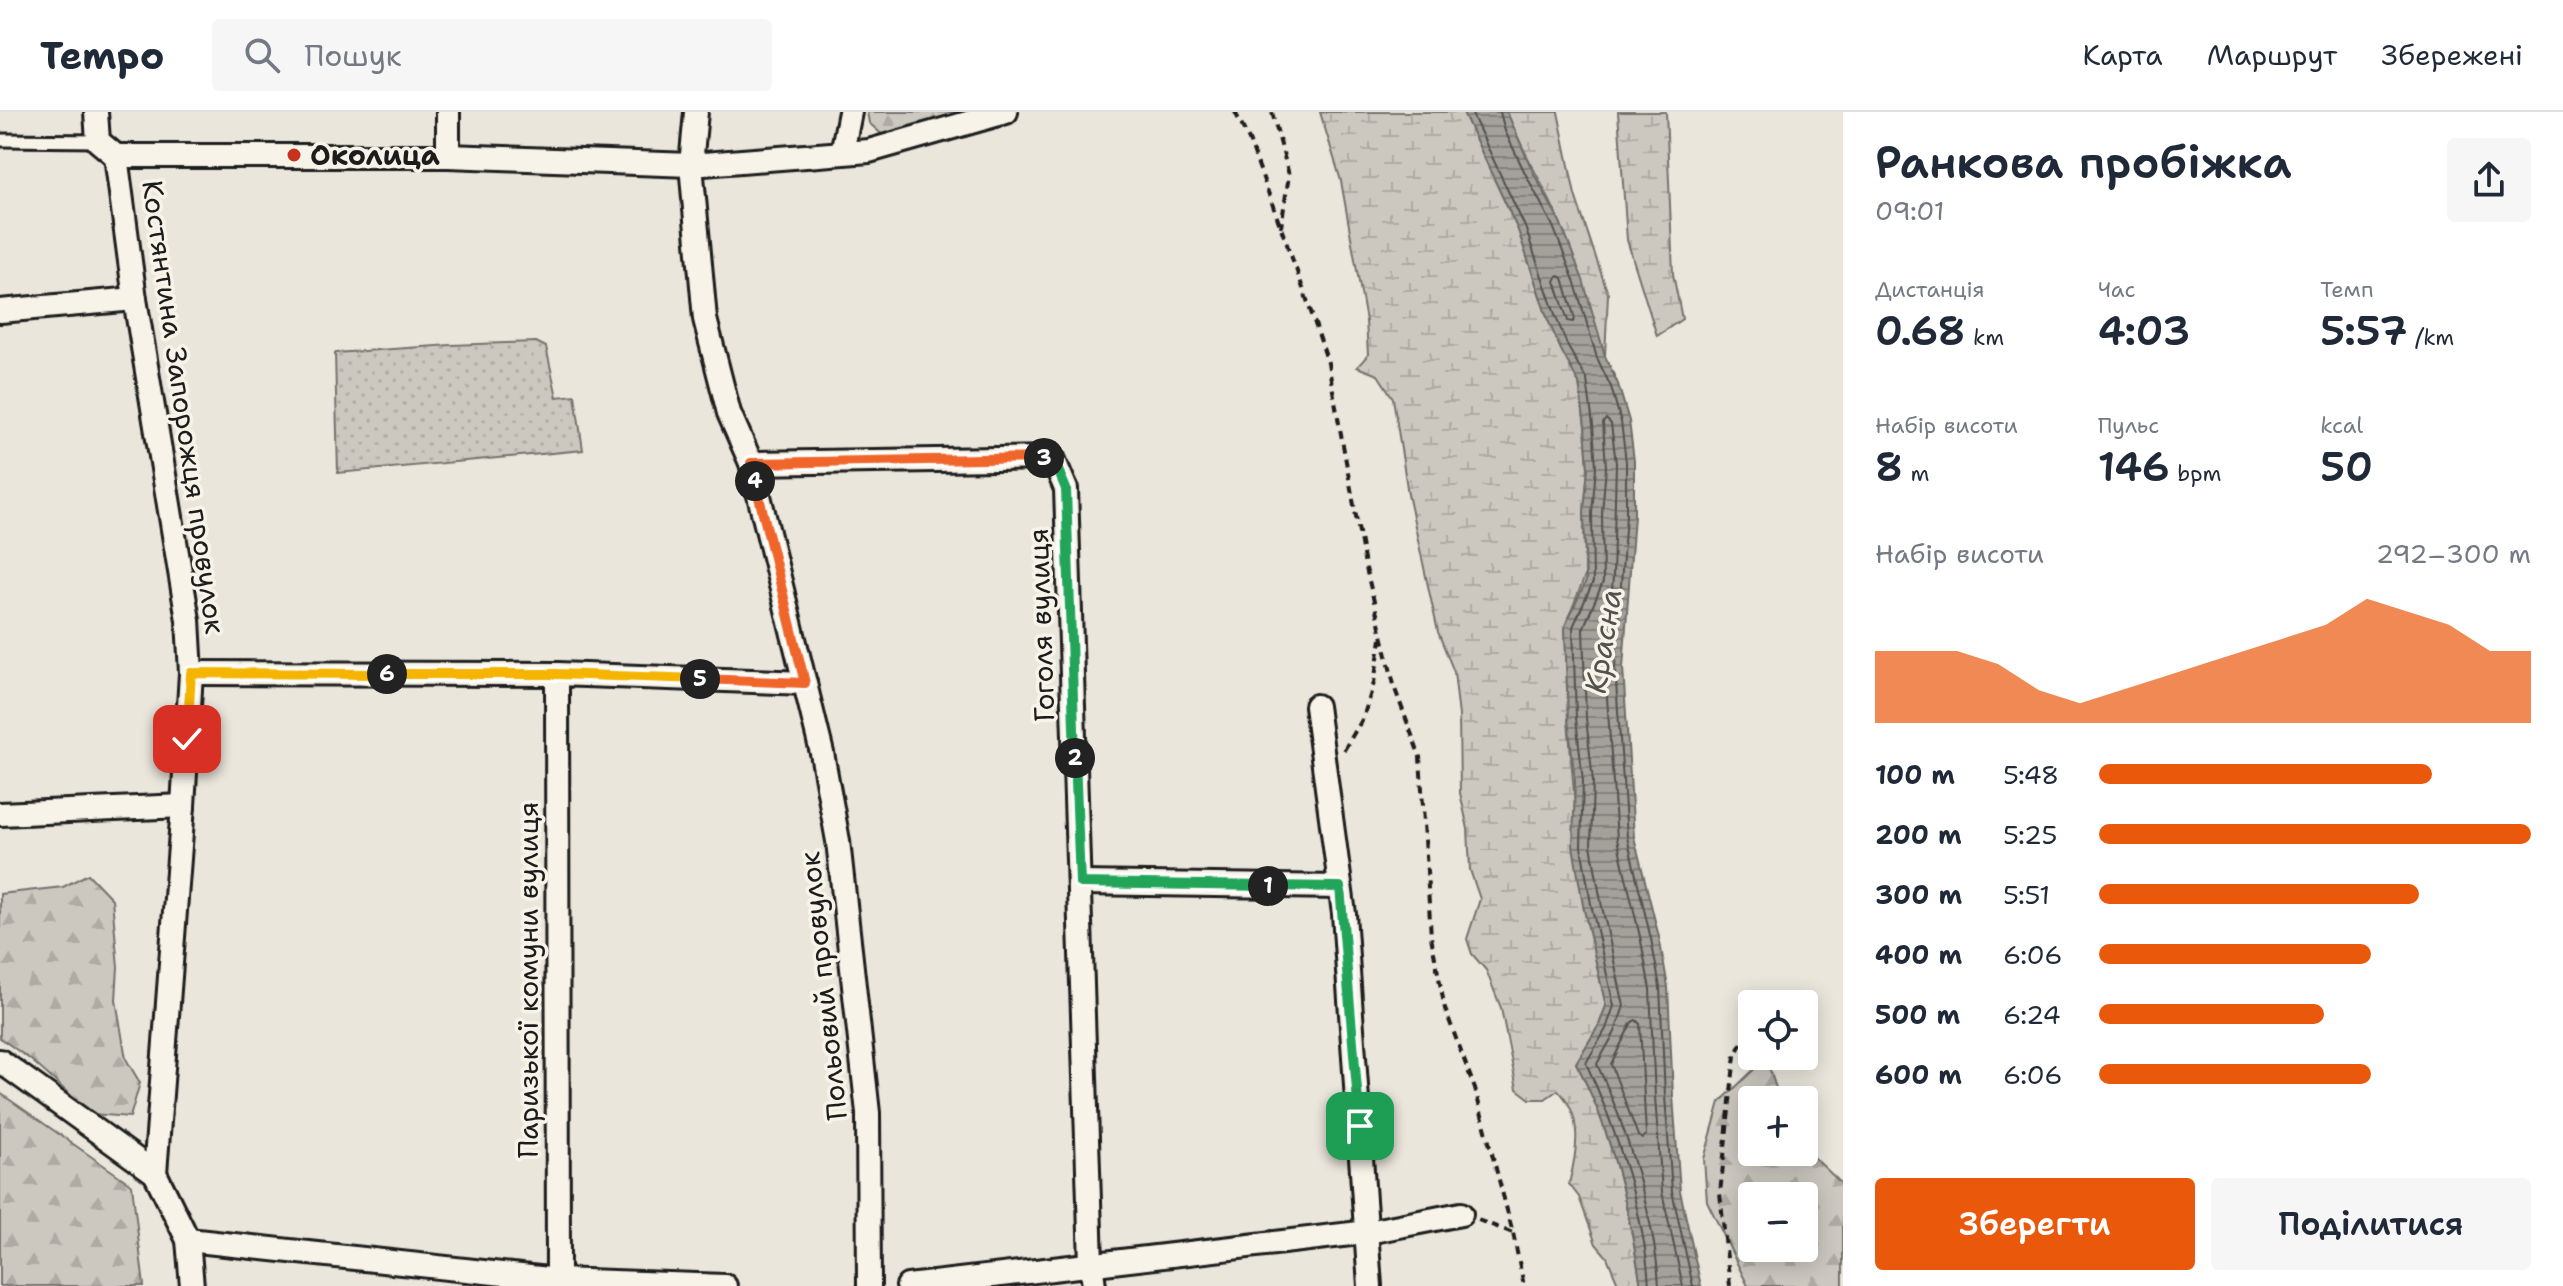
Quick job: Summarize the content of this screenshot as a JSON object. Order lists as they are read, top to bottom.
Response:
{
  "streets": {
    "street": [
      "Костянтина Запорожця провулок",
      "Гоголя вулиця",
      "Паризької комуни вулиця",
      "Польовий провулок"
    ]
  },
  "crossings": [
    ["Гоголя вулиця", "Польовий провулок"]
  ],
  "water": ["Красна"],
  "places": ["Околица"],
  "page": {
    "header": "Tempo",
    "search": "Пошук",
    "nav": ["Карта", "Маршрут", "Збережені"],
    "heading": ["Ранкова пробіжка", "09:01"],
    "stats": [
      ["Дистанція", "0.68 km"],
      ["Час", "4:03"],
      ["Темп", "5:57 /km"],
      ["Набір висоти", "8 m"],
      ["Пульс", "146 bpm"],
      ["kcal", "50"]
    ],
    "pins": [
      "3",
      "4",
      "6",
      "5",
      "2",
      "1"
    ],
    "chart": ["Набір висоти", "292–300 m"],
    "list": [
      {
        "name": "100 m",
        "note": "5:48"
      },
      {
        "name": "200 m",
        "note": "5:25"
      },
      {
        "name": "300 m",
        "note": "5:51"
      },
      {
        "name": "400 m",
        "note": "6:06"
      },
      {
        "name": "500 m",
        "note": "6:24"
      },
      {
        "name": "600 m",
        "note": "6:06"
      }
    ],
    "map_buttons": ["+", "−"],
    "buttons": ["Зберегти", "Поділитися"]
  }
}
